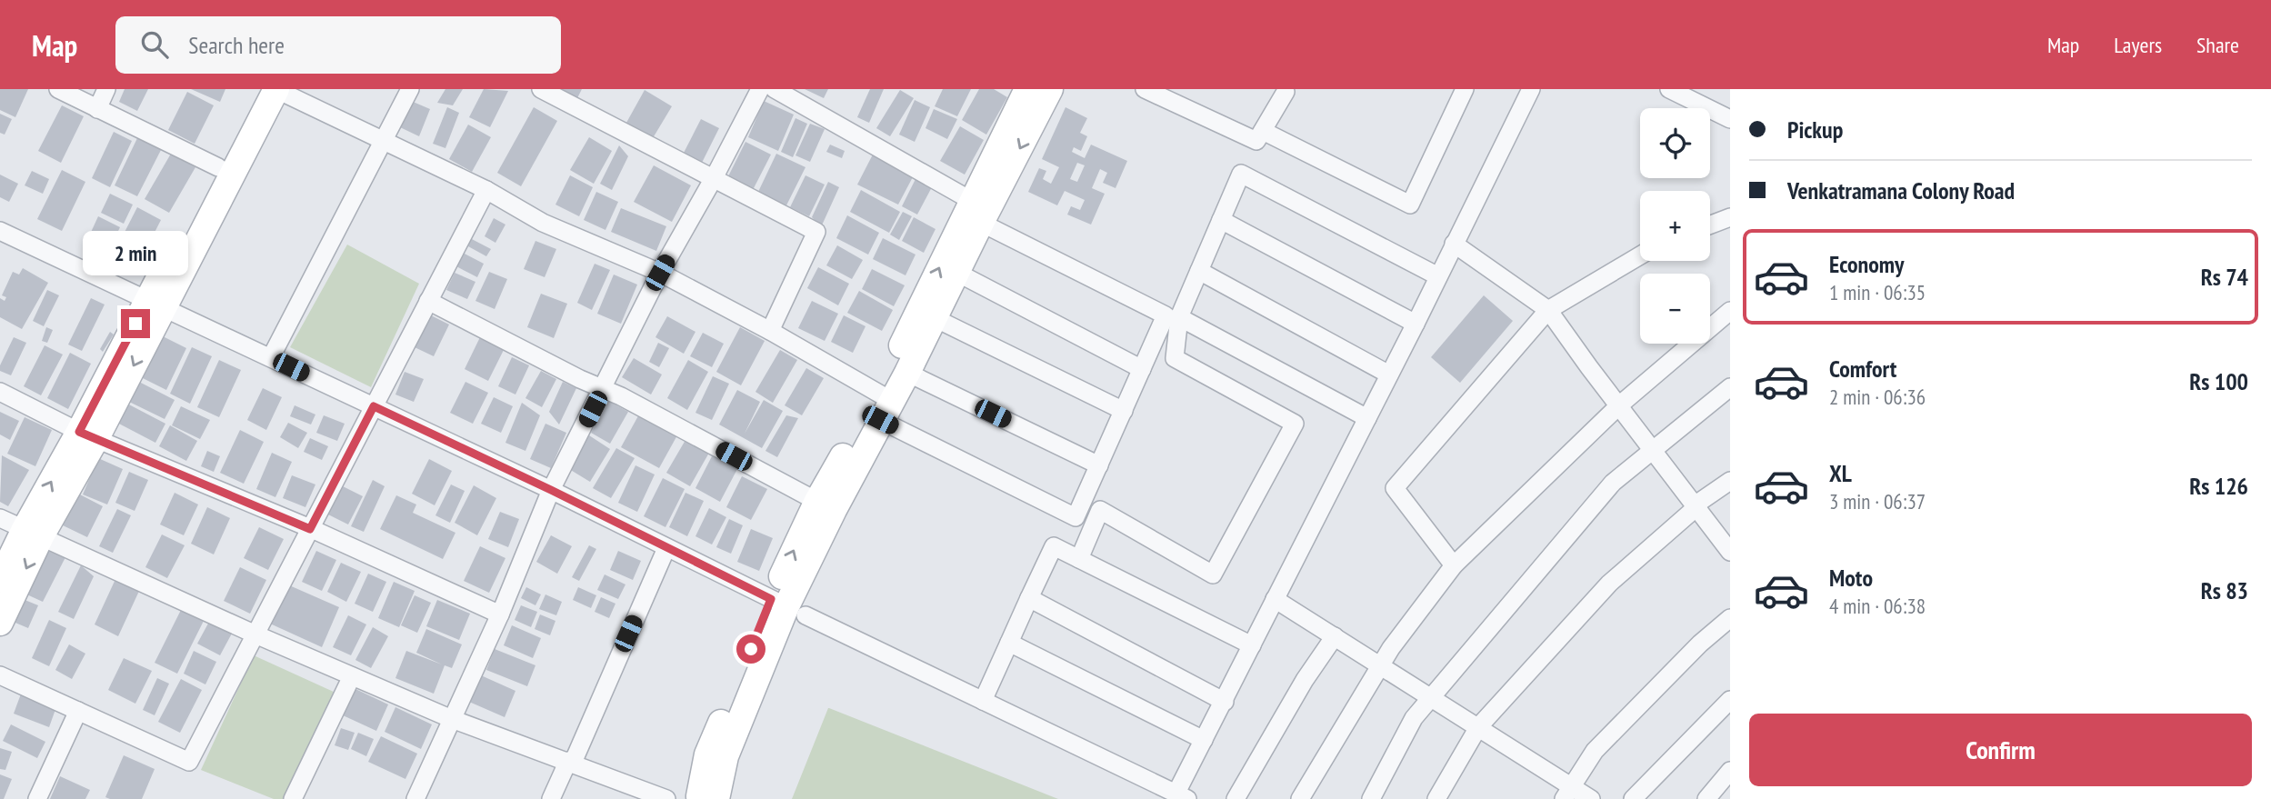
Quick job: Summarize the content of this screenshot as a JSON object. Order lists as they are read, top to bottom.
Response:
{
  "page": {
    "header": "Map",
    "search": "Search here",
    "nav": ["Map", "Layers", "Share"],
    "banner": ["Pickup", "Venkatramana Colony Road"],
    "map_buttons": ["+", "−"],
    "list": [
      {
        "name": "Economy",
        "note": "1 min · 06:35",
        "value": "Rs 74"
      },
      {
        "name": "Comfort",
        "note": "2 min · 06:36",
        "value": "Rs 100"
      },
      {
        "name": "XL",
        "note": "3 min · 06:37",
        "value": "Rs 126"
      },
      {
        "name": "Moto",
        "note": "4 min · 06:38",
        "value": "Rs 83"
      }
    ],
    "bubble": "2 min",
    "buttons": "Confirm"
  }
}
